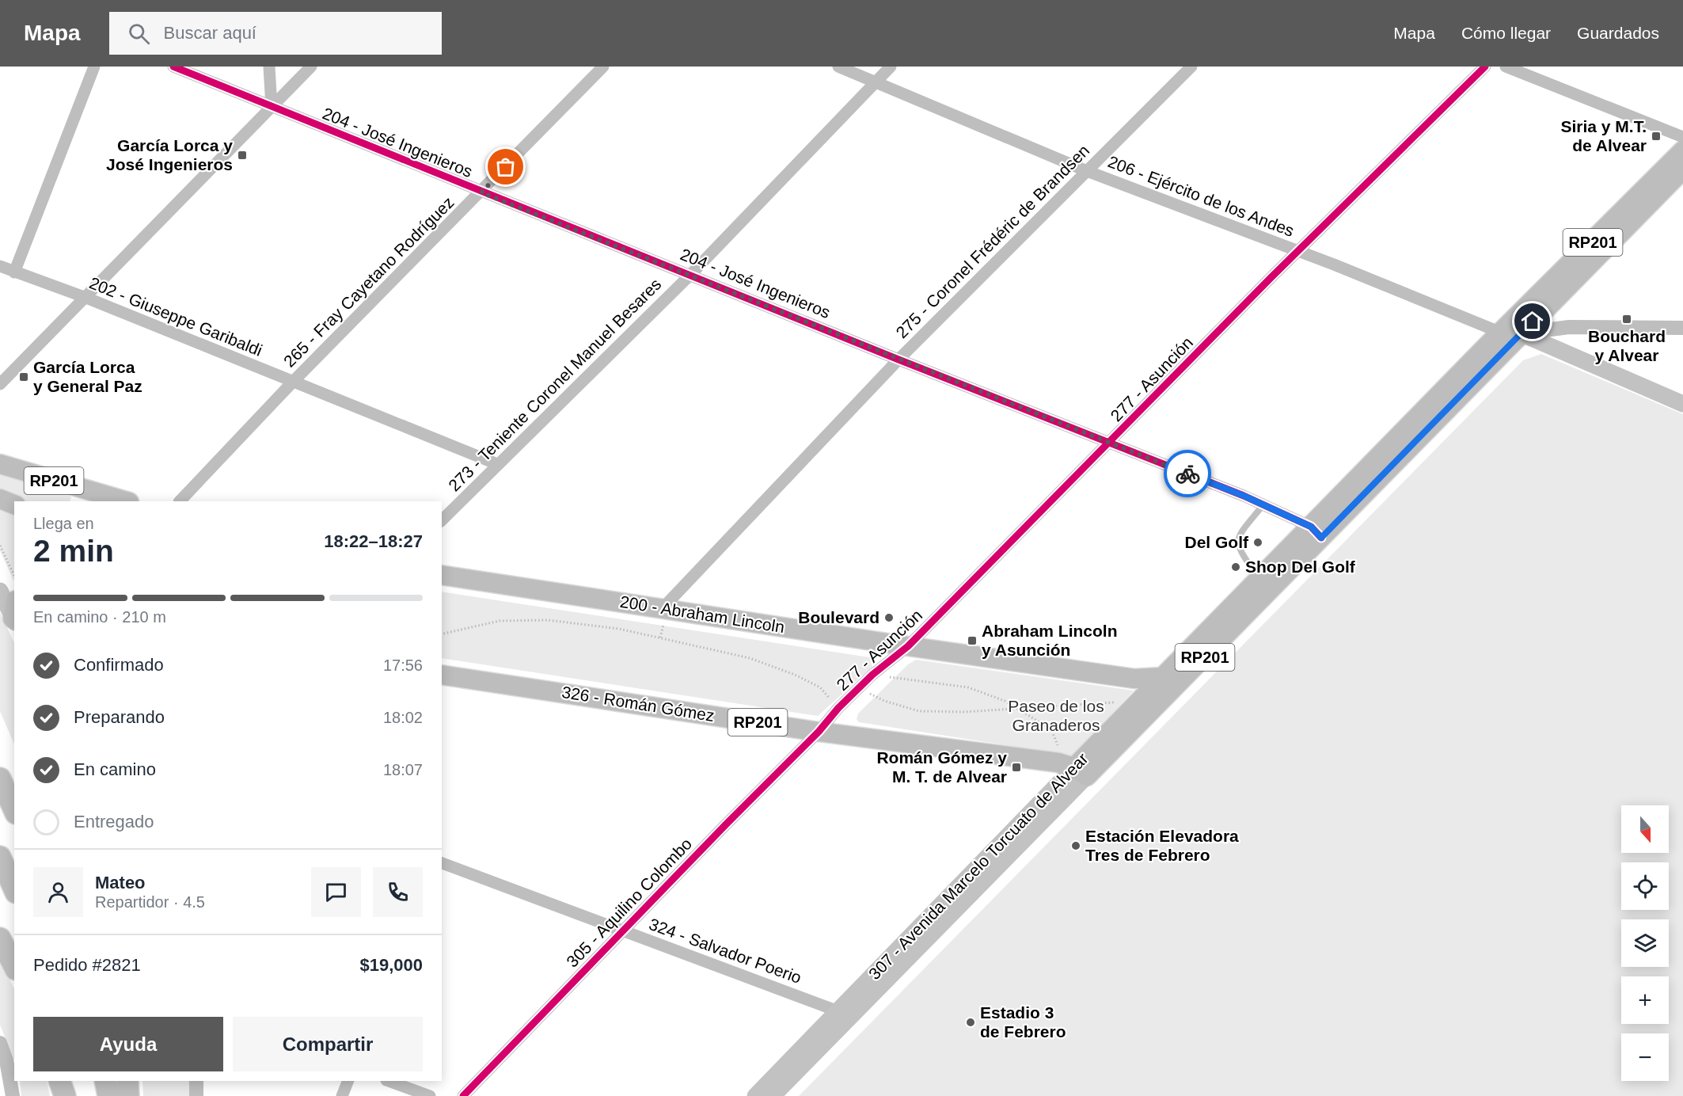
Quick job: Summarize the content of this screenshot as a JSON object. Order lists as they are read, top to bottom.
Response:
{
  "streets": {
    "main road": [
      "RP201",
      "200 - Abraham Lincoln",
      "326 - Román Gómez",
      "307 - Avenida Marcelo Torcuato de Alvear"
    ],
    "street": [
      "204 - José Ingenieros",
      "206 - Ejército de los Andes",
      "275 - Coronel Frédéric de Brandsen",
      "265 - Fray Cayetano Rodríguez",
      "202 - Giuseppe Garibaldi",
      "277 - Asunción",
      "273 - Teniente Coronel Manuel Besares",
      "305 - Aquilino Colombo",
      "324 - Salvador Poerio"
    ]
  },
  "crossings": [
    ["204 - José Ingenieros", "275 - Coronel Frédéric de Brandsen"],
    ["204 - José Ingenieros", "265 - Fray Cayetano Rodríguez"],
    ["204 - José Ingenieros", "277 - Asunción"],
    ["204 - José Ingenieros", "273 - Teniente Coronel Manuel Besares"],
    ["204 - José Ingenieros", "307 - Avenida Marcelo Torcuato de Alvear"],
    ["206 - Ejército de los Andes", "275 - Coronel Frédéric de Brandsen"],
    ["206 - Ejército de los Andes", "277 - Asunción"],
    ["206 - Ejército de los Andes", "273 - Teniente Coronel Manuel Besares"],
    ["206 - Ejército de los Andes", "307 - Avenida Marcelo Torcuato de Alvear"],
    ["275 - Coronel Frédéric de Brandsen", "200 - Abraham Lincoln"],
    ["265 - Fray Cayetano Rodríguez", "202 - Giuseppe Garibaldi"],
    ["202 - Giuseppe Garibaldi", "273 - Teniente Coronel Manuel Besares"],
    ["277 - Asunción", "200 - Abraham Lincoln"],
    ["277 - Asunción", "326 - Román Gómez"],
    ["277 - Asunción", "305 - Aquilino Colombo"],
    ["200 - Abraham Lincoln", "307 - Avenida Marcelo Torcuato de Alvear"],
    ["326 - Román Gómez", "307 - Avenida Marcelo Torcuato de Alvear"],
    ["326 - Román Gómez", "305 - Aquilino Colombo"],
    ["307 - Avenida Marcelo Torcuato de Alvear", "324 - Salvador Poerio"],
    ["305 - Aquilino Colombo", "324 - Salvador Poerio"]
  ],
  "parks": ["Paseo de los Granaderos"],
  "places": {
    "transit": [
      "Siria y M.T. de Alvear",
      "García Lorca y José Ingenieros",
      "Bouchard y Alvear",
      "García Lorca y General Paz",
      "Abraham Lincoln y Asunción",
      "Román Gómez y M. T. de Alvear"
    ],
    "other": [
      "Del Golf",
      "Shop Del Golf",
      "Boulevard",
      "Estación Elevadora Tres de Febrero",
      "Estadio 3 de Febrero"
    ]
  },
  "north": "bottom",
  "page": {
    "header": "Mapa",
    "search": "Buscar aquí",
    "nav": ["Mapa", "Cómo llegar", "Guardados"],
    "heading": ["2 min", "Llega en", "18:22–18:27"],
    "panel": [
      "Mateo",
      "Repartidor · 4.5",
      "Pedido #2821",
      "$19,000"
    ],
    "bar": "En camino · 210 m",
    "list": [
      ["Confirmado", "17:56"],
      ["Preparando", "18:02"],
      ["En camino", "18:07"],
      "Entregado"
    ],
    "map_buttons": ["+", "−"],
    "buttons": ["Ayuda", "Compartir"]
  }
}
